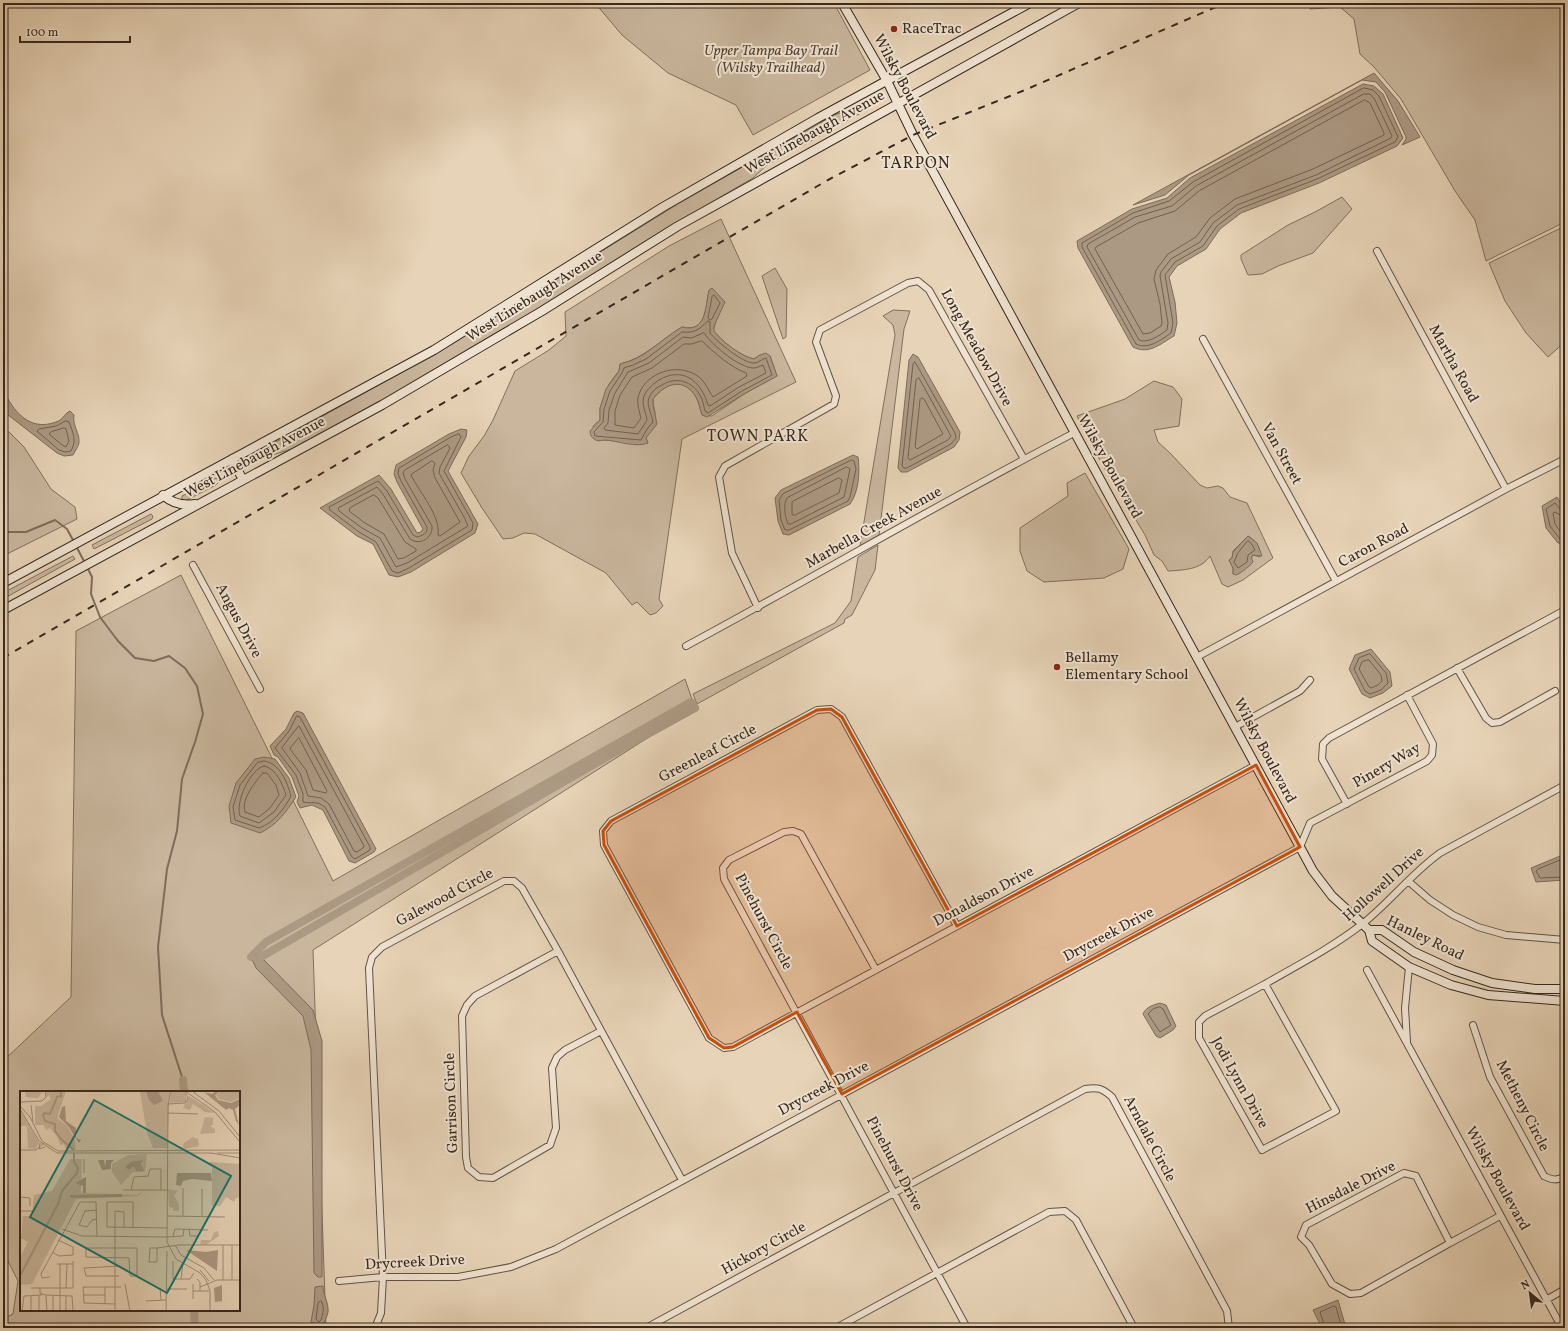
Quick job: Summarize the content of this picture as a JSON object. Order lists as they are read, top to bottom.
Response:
{
  "streets": {
    "main road": ["Wilsky Boulevard", "West Linebaugh Avenue", "Hanley Road"],
    "street": [
      "Long Meadow Drive",
      "Martha Road",
      "Van Street",
      "Marbella Creek Avenue",
      "Caron Road",
      "Angus Drive",
      "Greenleaf Circle",
      "Pinery Way",
      "Hollowell Drive",
      "Donaldson Drive",
      "Galewood Circle",
      "Pinehurst Circle",
      "Drycreek Drive",
      "Jodi Lynn Drive",
      "Garrison Circle",
      "Metheny Circle",
      "Arndale Circle",
      "Pinehurst Drive",
      "Hinsdale Drive",
      "Hickory Circle"
    ]
  },
  "crossings": [
    ["Wilsky Boulevard", "West Linebaugh Avenue"],
    ["Wilsky Boulevard", "Marbella Creek Avenue"],
    ["Wilsky Boulevard", "Caron Road"],
    ["Wilsky Boulevard", "Pinery Way"],
    ["Wilsky Boulevard", "Hollowell Drive"],
    ["Wilsky Boulevard", "Donaldson Drive"],
    ["Wilsky Boulevard", "Drycreek Drive"],
    ["Wilsky Boulevard", "Hanley Road"],
    ["Wilsky Boulevard", "Hinsdale Drive"],
    ["Long Meadow Drive", "Marbella Creek Avenue"],
    ["Martha Road", "Caron Road"],
    ["Van Street", "Caron Road"],
    ["Greenleaf Circle", "Donaldson Drive"],
    ["Pinery Way", "Drycreek Drive"],
    ["Hollowell Drive", "Jodi Lynn Drive"],
    ["Donaldson Drive", "Pinehurst Circle"],
    ["Donaldson Drive", "Pinehurst Drive"],
    ["Galewood Circle", "Drycreek Drive"],
    ["Galewood Circle", "Garrison Circle"],
    ["Pinehurst Circle", "Pinehurst Drive"],
    ["Drycreek Drive", "Pinehurst Drive"],
    ["Arndale Circle", "Pinehurst Drive"],
    ["Arndale Circle", "Hickory Circle"],
    ["Pinehurst Drive", "Hickory Circle"]
  ],
  "districts": ["TARPON", "TOWN PARK"],
  "parks": ["Upper Tampa Bay Trail (Wilsky Trailhead)"],
  "places": ["RaceTrac", "Bellamy Elementary School"],
  "scale_bar": "100 m",
  "north": "top left"
}
